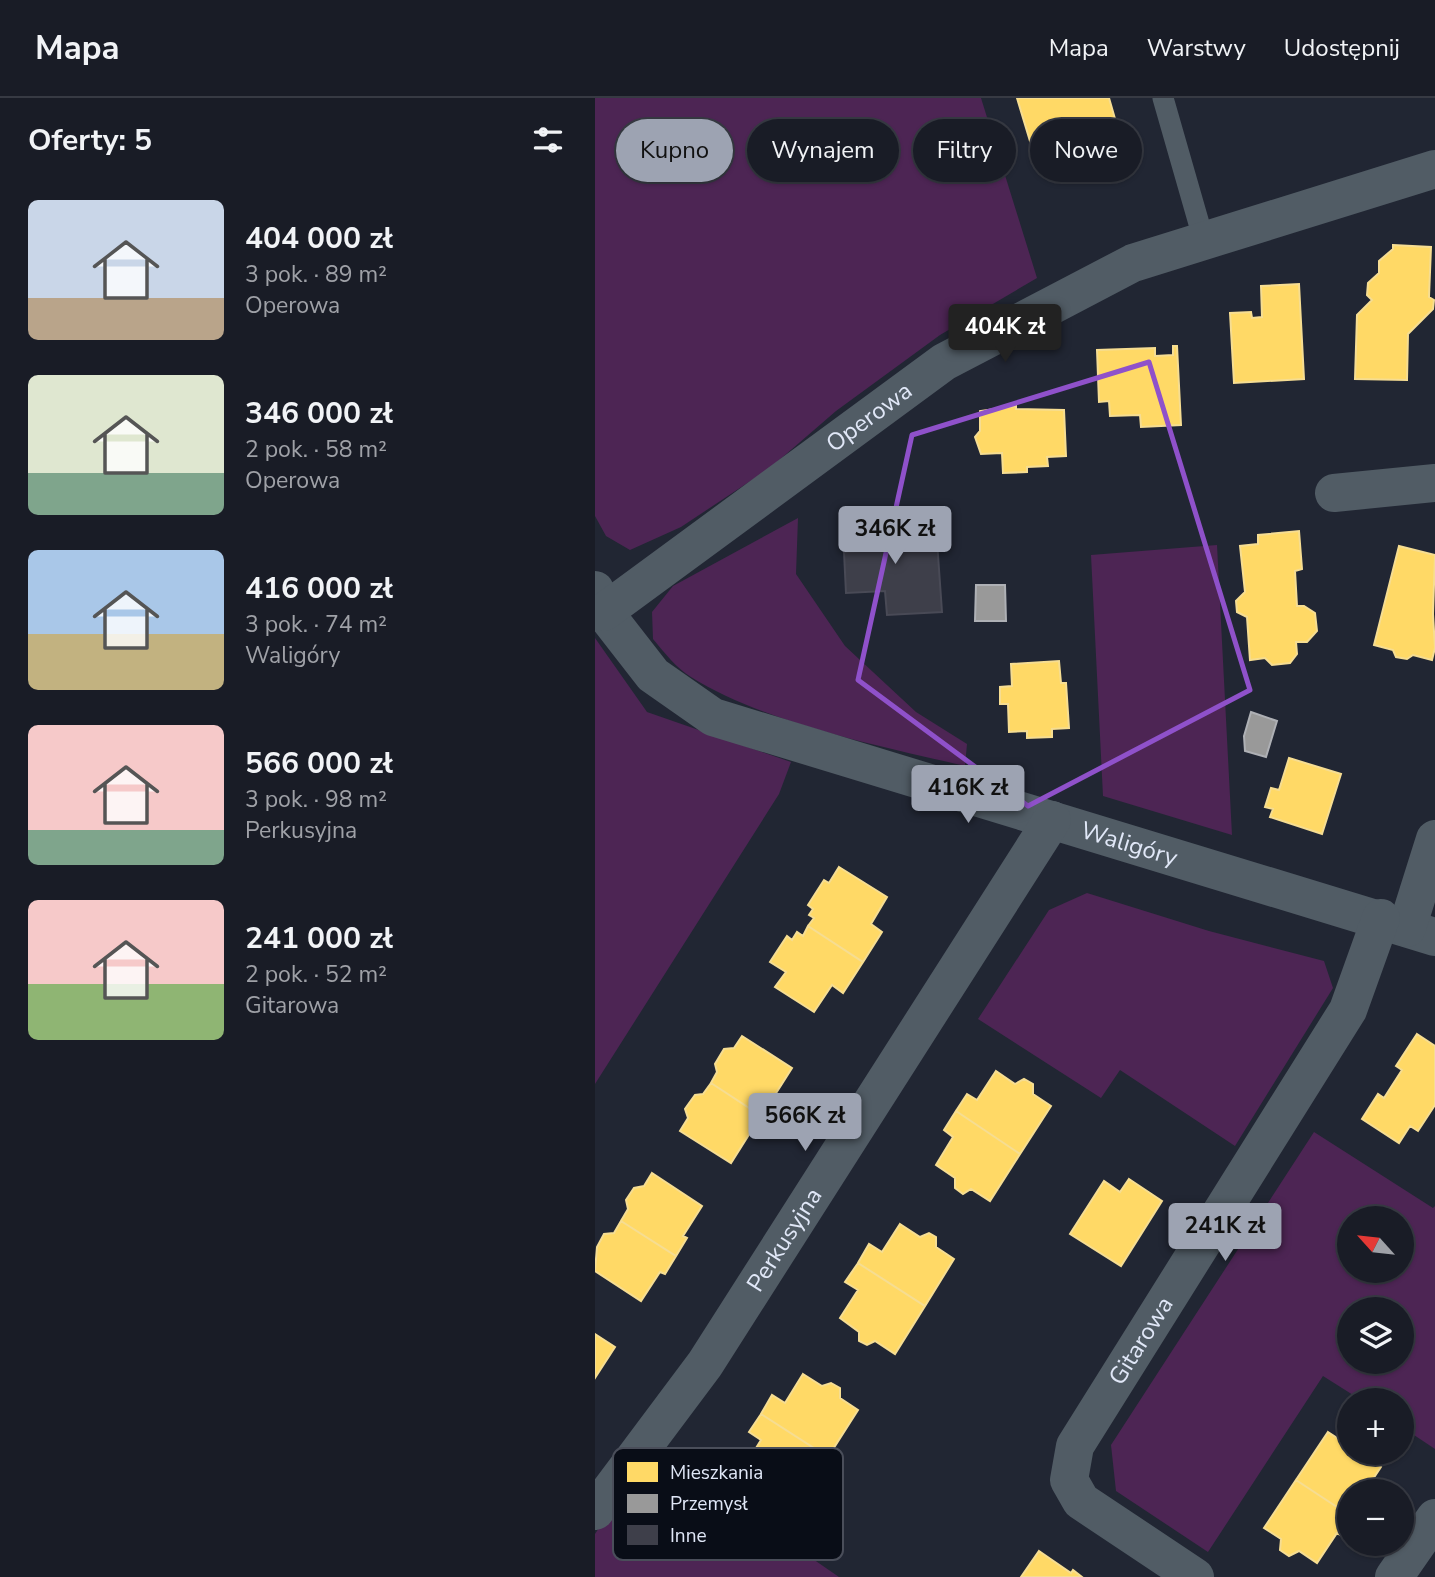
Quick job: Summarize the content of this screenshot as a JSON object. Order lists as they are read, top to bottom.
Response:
{
  "streets": {
    "street": [
      "Operowa",
      "Waligóry",
      "Perkusyjna",
      "Gitarowa"
    ]
  },
  "crossings": [
    ["Operowa", "Waligóry"],
    ["Waligóry", "Perkusyjna"],
    ["Waligóry", "Gitarowa"]
  ],
  "legend": ["Mieszkania", "Przemysł", "Inne"],
  "north": "top left",
  "page": {
    "header": "Mapa",
    "nav": ["Mapa", "Warstwy", "Udostępnij"],
    "heading": "Oferty: 5",
    "chip": [
      "Kupno",
      "Wynajem",
      "Filtry",
      "Nowe"
    ],
    "list": [
      {
        "name": "404 000 zł",
        "note": "3 pok. · 89 m² · Operowa"
      },
      {
        "name": "346 000 zł",
        "note": "2 pok. · 58 m² · Operowa"
      },
      {
        "name": "416 000 zł",
        "note": "3 pok. · 74 m² · Waligóry"
      },
      {
        "name": "566 000 zł",
        "note": "3 pok. · 98 m² · Perkusyjna"
      },
      {
        "name": "241 000 zł",
        "note": "2 pok. · 52 m² · Gitarowa"
      }
    ],
    "price": [
      "404K zł",
      "346K zł",
      "416K zł",
      "566K zł",
      "241K zł"
    ],
    "map_buttons": ["+", "−"]
  }
}
